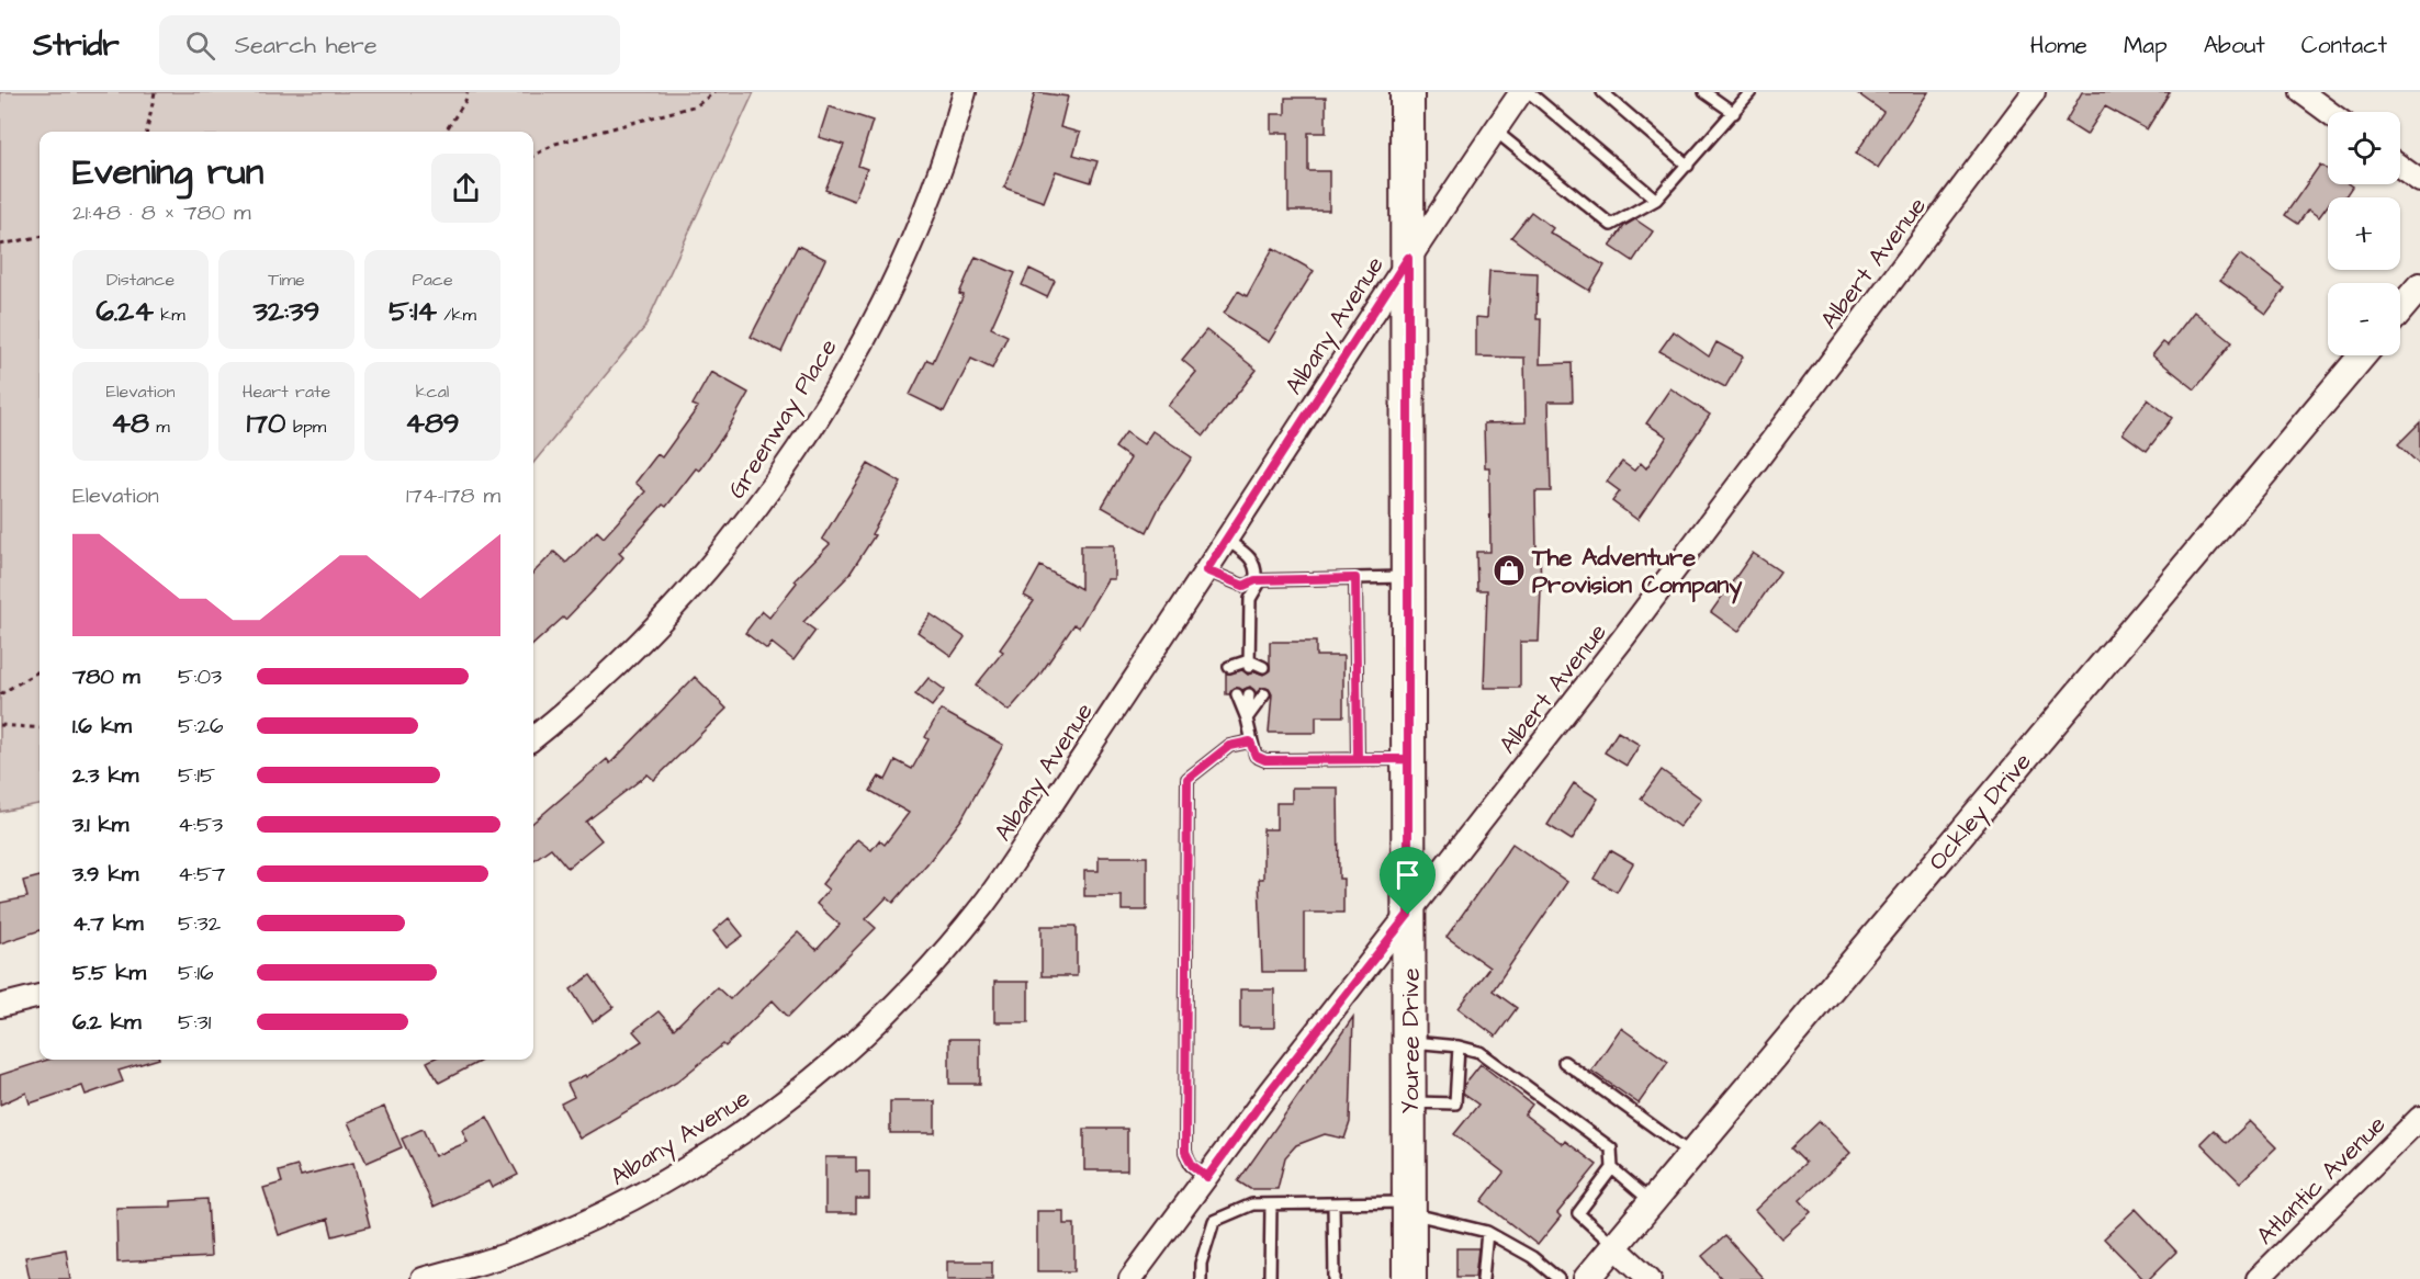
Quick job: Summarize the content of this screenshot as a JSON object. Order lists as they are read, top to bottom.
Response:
{
  "streets": {
    "main road": ["Youree Drive"],
    "street": [
      "Albert Avenue",
      "Albany Avenue",
      "Greenway Place",
      "Ockley Drive",
      "Atlantic Avenue"
    ]
  },
  "crossings": [
    ["Albert Avenue", "Youree Drive"],
    ["Albany Avenue", "Youree Drive"]
  ],
  "places": {
    "shop": ["The Adventure Provision Company"]
  },
  "page": {
    "header": "Stridr",
    "search": "Search here",
    "nav": [
      "Home",
      "Map",
      "About",
      "Contact"
    ],
    "map_buttons": ["+", "−"],
    "heading": ["Evening run", "21:48 · 8 × 780 m"],
    "stats": [
      ["Distance", "6.24 km"],
      ["Time", "32:39"],
      ["Pace", "5:14 /km"],
      ["Elevation", "48 m"],
      ["Heart rate", "170 bpm"],
      ["kcal", "489"]
    ],
    "chart": ["Elevation", "174–178 m"],
    "list": [
      {
        "name": "780 m",
        "note": "5:03"
      },
      {
        "name": "1.6 km",
        "note": "5:26"
      },
      {
        "name": "2.3 km",
        "note": "5:15"
      },
      {
        "name": "3.1 km",
        "note": "4:53"
      },
      {
        "name": "3.9 km",
        "note": "4:57"
      },
      {
        "name": "4.7 km",
        "note": "5:32"
      },
      {
        "name": "5.5 km",
        "note": "5:16"
      },
      {
        "name": "6.2 km",
        "note": "5:31"
      }
    ]
  }
}
